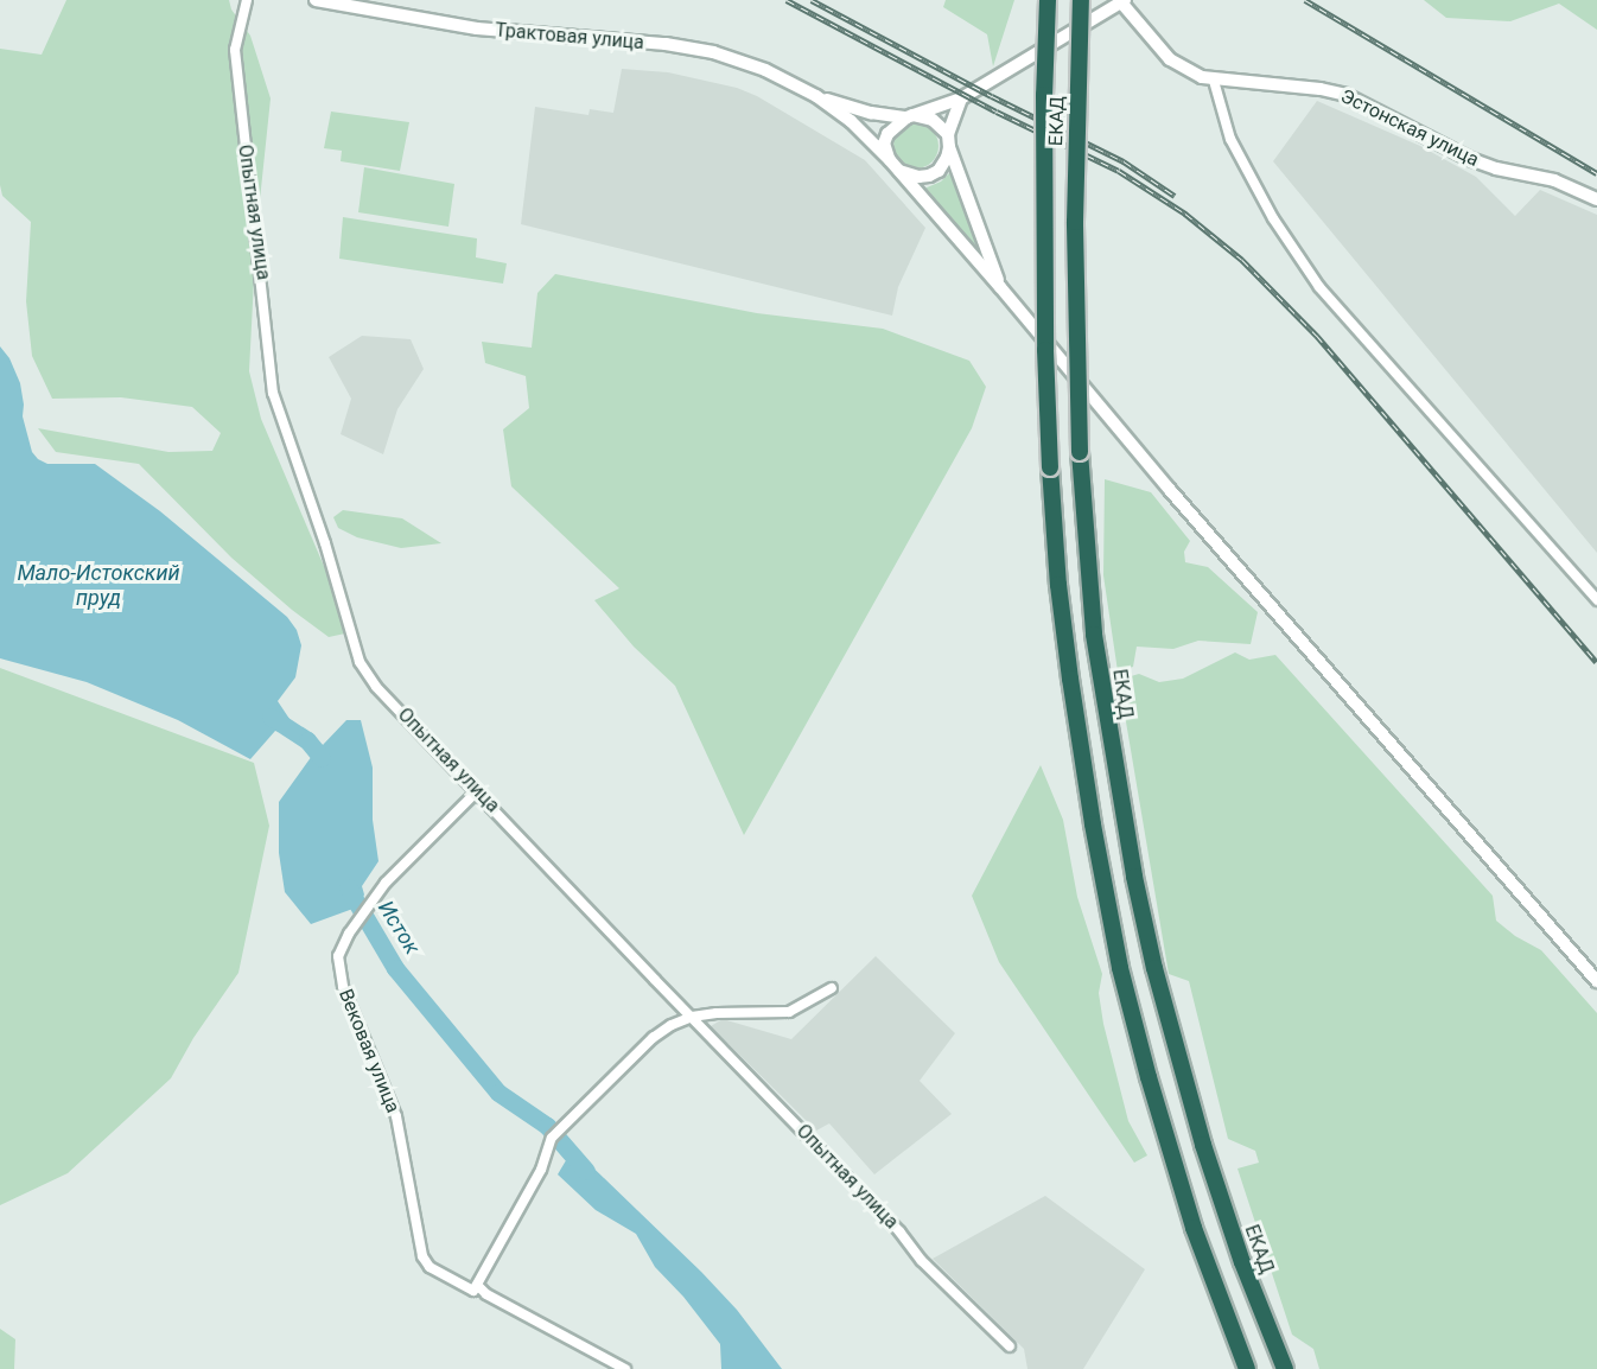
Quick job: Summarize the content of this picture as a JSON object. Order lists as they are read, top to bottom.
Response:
{
  "streets": {
    "highway": ["ЕКАД"],
    "main road": ["Трактовая улица", "Эстонская улица"],
    "street": ["Опытная улица", "Вековая улица"]
  },
  "crossings": [
    ["Опытная улица", "Вековая улица"]
  ],
  "water": ["Мало-Истокский пруд", "Исток"]
}
